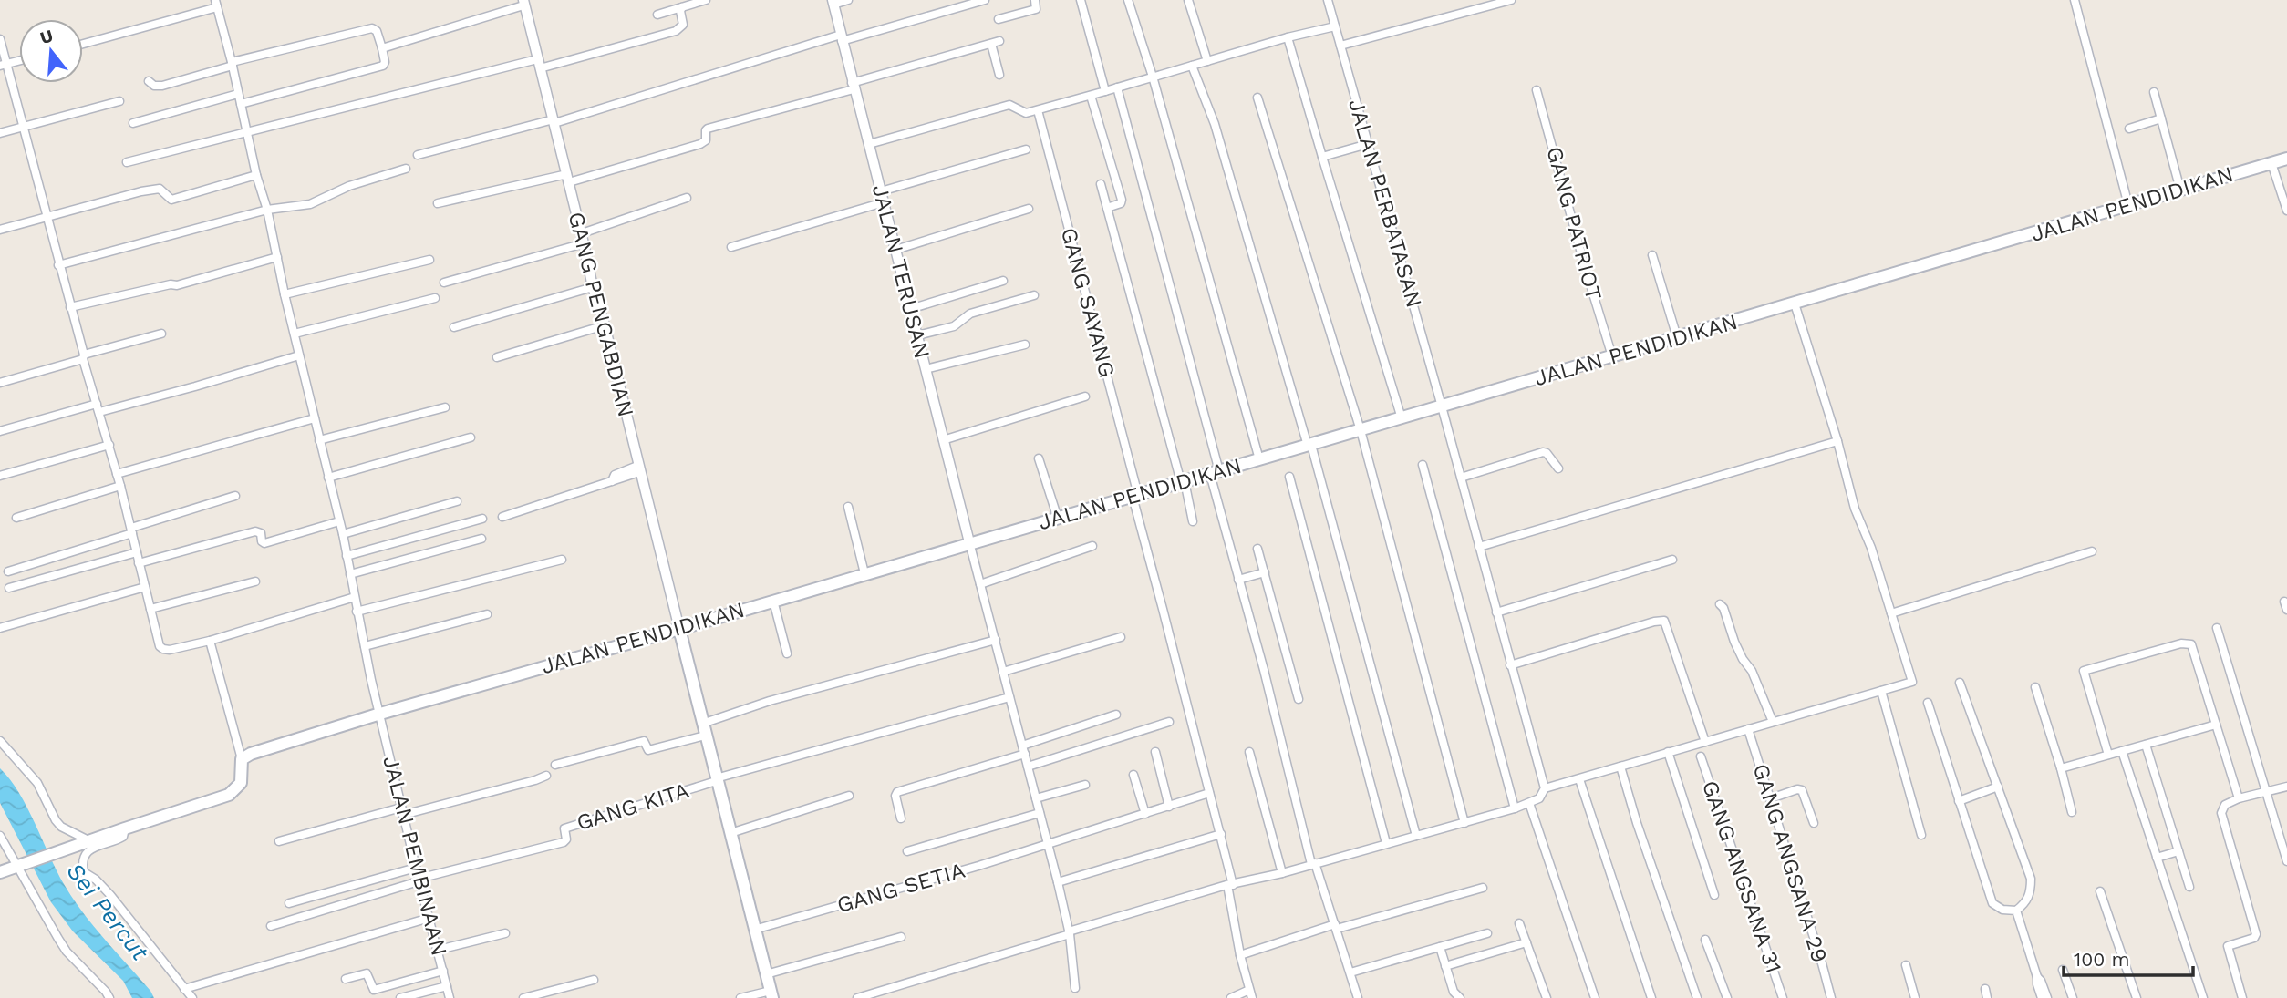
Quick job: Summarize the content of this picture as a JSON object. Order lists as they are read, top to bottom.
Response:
{
  "streets": {
    "main road": ["JALAN PENDIDIKAN"],
    "street": [
      "JALAN PERBATASAN",
      "GANG PATRIOT",
      "JALAN TERUSAN",
      "GANG SAYANG",
      "GANG PENGABDIAN",
      "GANG KITA",
      "JALAN PEMBINAAN",
      "GANG ANGSANA 29",
      "GANG ANGSANA 31",
      "GANG SETIA"
    ]
  },
  "crossings": [
    ["JALAN PERBATASAN", "JALAN PENDIDIKAN"],
    ["JALAN PENDIDIKAN", "GANG PATRIOT"],
    ["JALAN PENDIDIKAN", "JALAN TERUSAN"],
    ["JALAN PENDIDIKAN", "GANG SAYANG"],
    ["JALAN PENDIDIKAN", "GANG PENGABDIAN"],
    ["JALAN PENDIDIKAN", "JALAN PEMBINAAN"],
    ["GANG SAYANG", "GANG SETIA"],
    ["GANG KITA", "JALAN PEMBINAAN"]
  ],
  "water": ["Sei Percut"],
  "scale_bar": "100 m",
  "north": "top"
}
